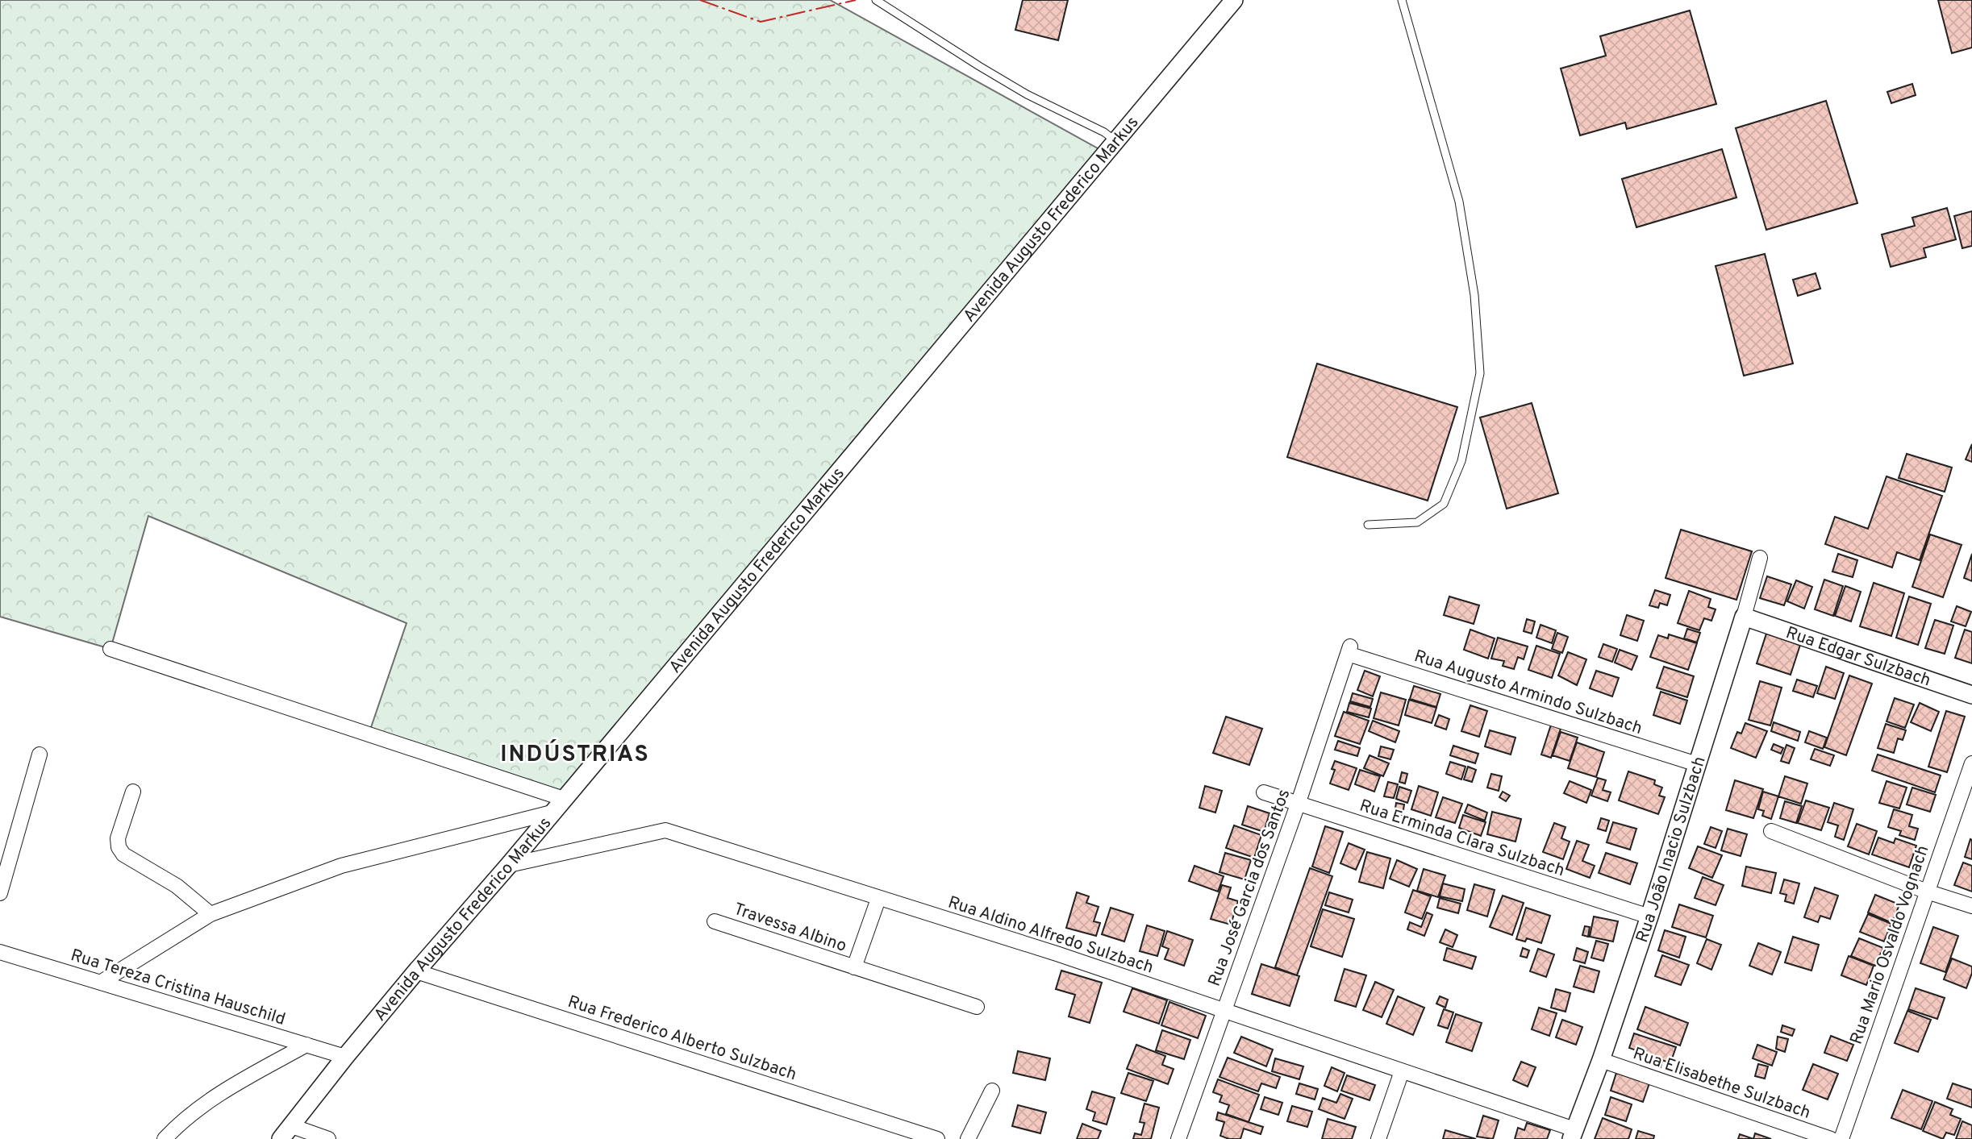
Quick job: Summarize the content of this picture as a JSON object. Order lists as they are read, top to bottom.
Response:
{
  "streets": {
    "street": [
      "Avenida Augusto Frederico Markus",
      "Rua Edgar Sulzbach",
      "Rua Augusto Armindo Sulzbach",
      "Rua Erminda Clara Sulzbach",
      "Rua João Inacio Sulzbach",
      "Rua José Garcia dos Santos",
      "Travessa Albino",
      "Rua Aldino Alfredo Sulzbach",
      "Rua Mario Osvaldo Vognach",
      "Rua Tereza Cristina Hauschild",
      "Rua Frederico Alberto Sulzbach",
      "Rua Elisabethe Sulzbach"
    ]
  },
  "crossings": [
    ["Avenida Augusto Frederico Markus", "Rua Aldino Alfredo Sulzbach"],
    ["Avenida Augusto Frederico Markus", "Rua Tereza Cristina Hauschild"],
    ["Avenida Augusto Frederico Markus", "Rua Frederico Alberto Sulzbach"],
    ["Rua Edgar Sulzbach", "Rua João Inacio Sulzbach"],
    ["Rua Augusto Armindo Sulzbach", "Rua João Inacio Sulzbach"],
    ["Rua Augusto Armindo Sulzbach", "Rua José Garcia dos Santos"],
    ["Rua Erminda Clara Sulzbach", "Rua João Inacio Sulzbach"],
    ["Rua Erminda Clara Sulzbach", "Rua José Garcia dos Santos"],
    ["Rua João Inacio Sulzbach", "Rua Aldino Alfredo Sulzbach"],
    ["Rua João Inacio Sulzbach", "Rua Elisabethe Sulzbach"],
    ["Rua José Garcia dos Santos", "Rua Aldino Alfredo Sulzbach"],
    ["Travessa Albino", "Rua Aldino Alfredo Sulzbach"]
  ],
  "districts": ["INDÚSTRIAS"]
}
